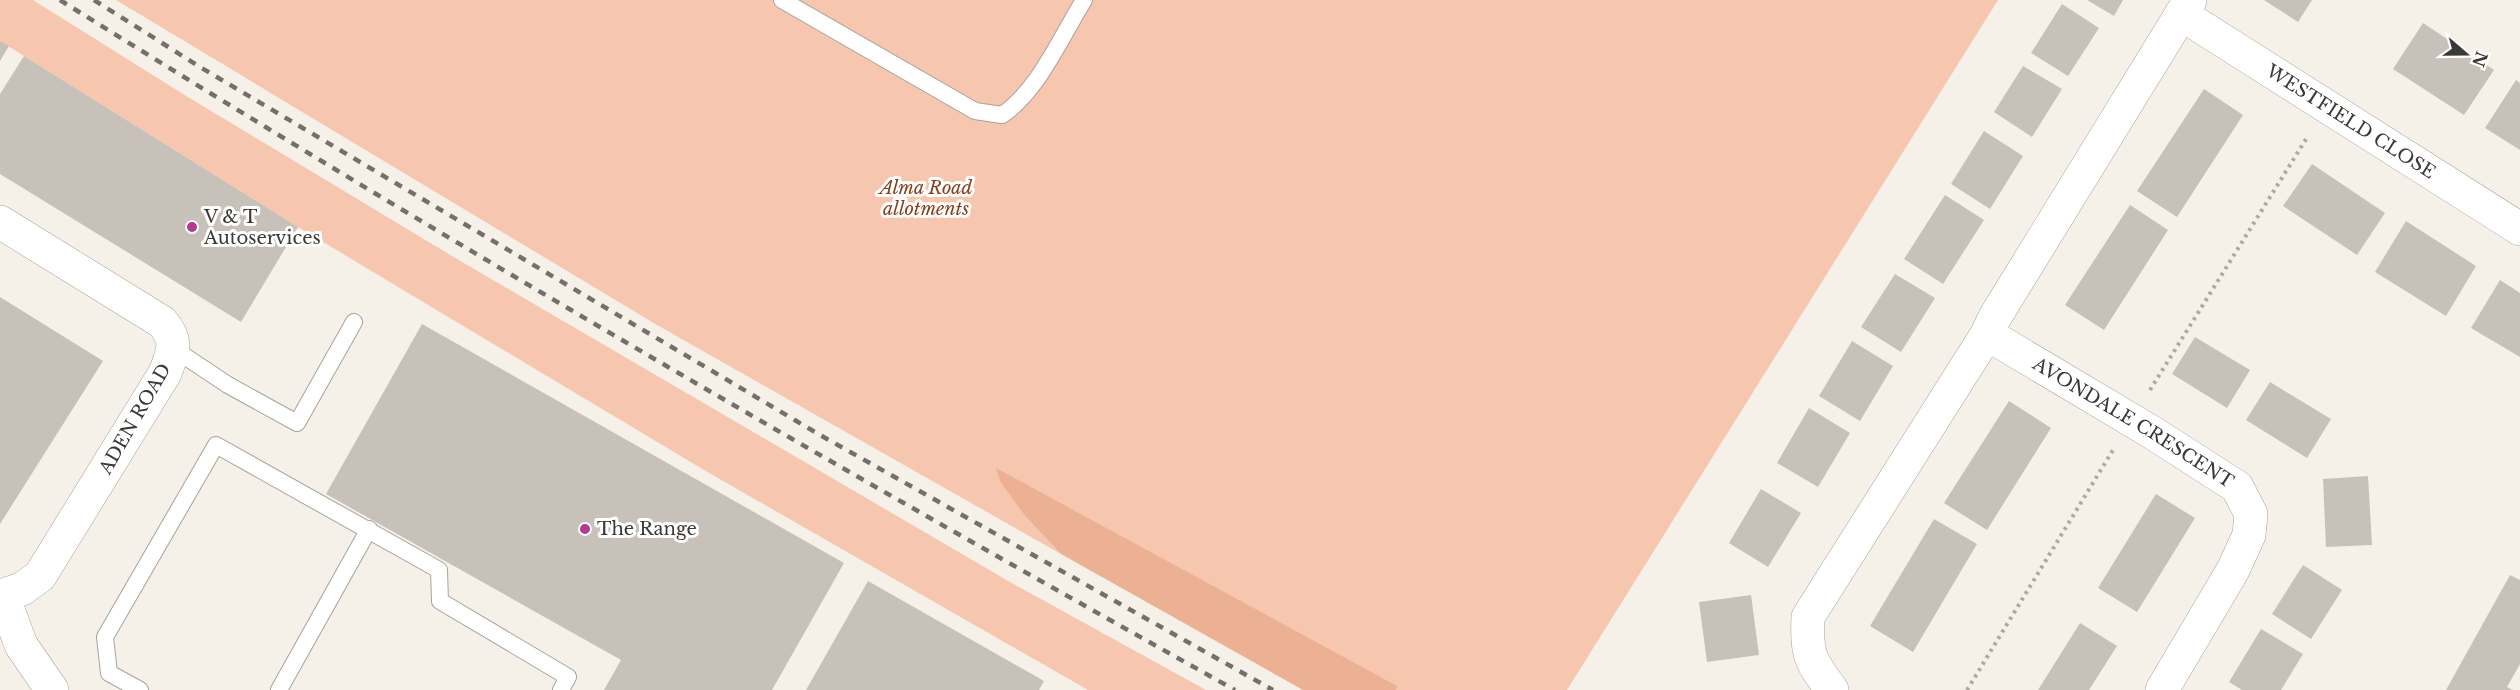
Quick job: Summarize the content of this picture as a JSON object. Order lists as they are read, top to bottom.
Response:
{
  "streets": {
    "street": ["WESTFIELD CLOSE", "ADEN ROAD", "AVONDALE CRESCENT"]
  },
  "parks": ["Alma Road allotments"],
  "places": ["V & T Autoservices", "The Range"],
  "north": "right"
}
